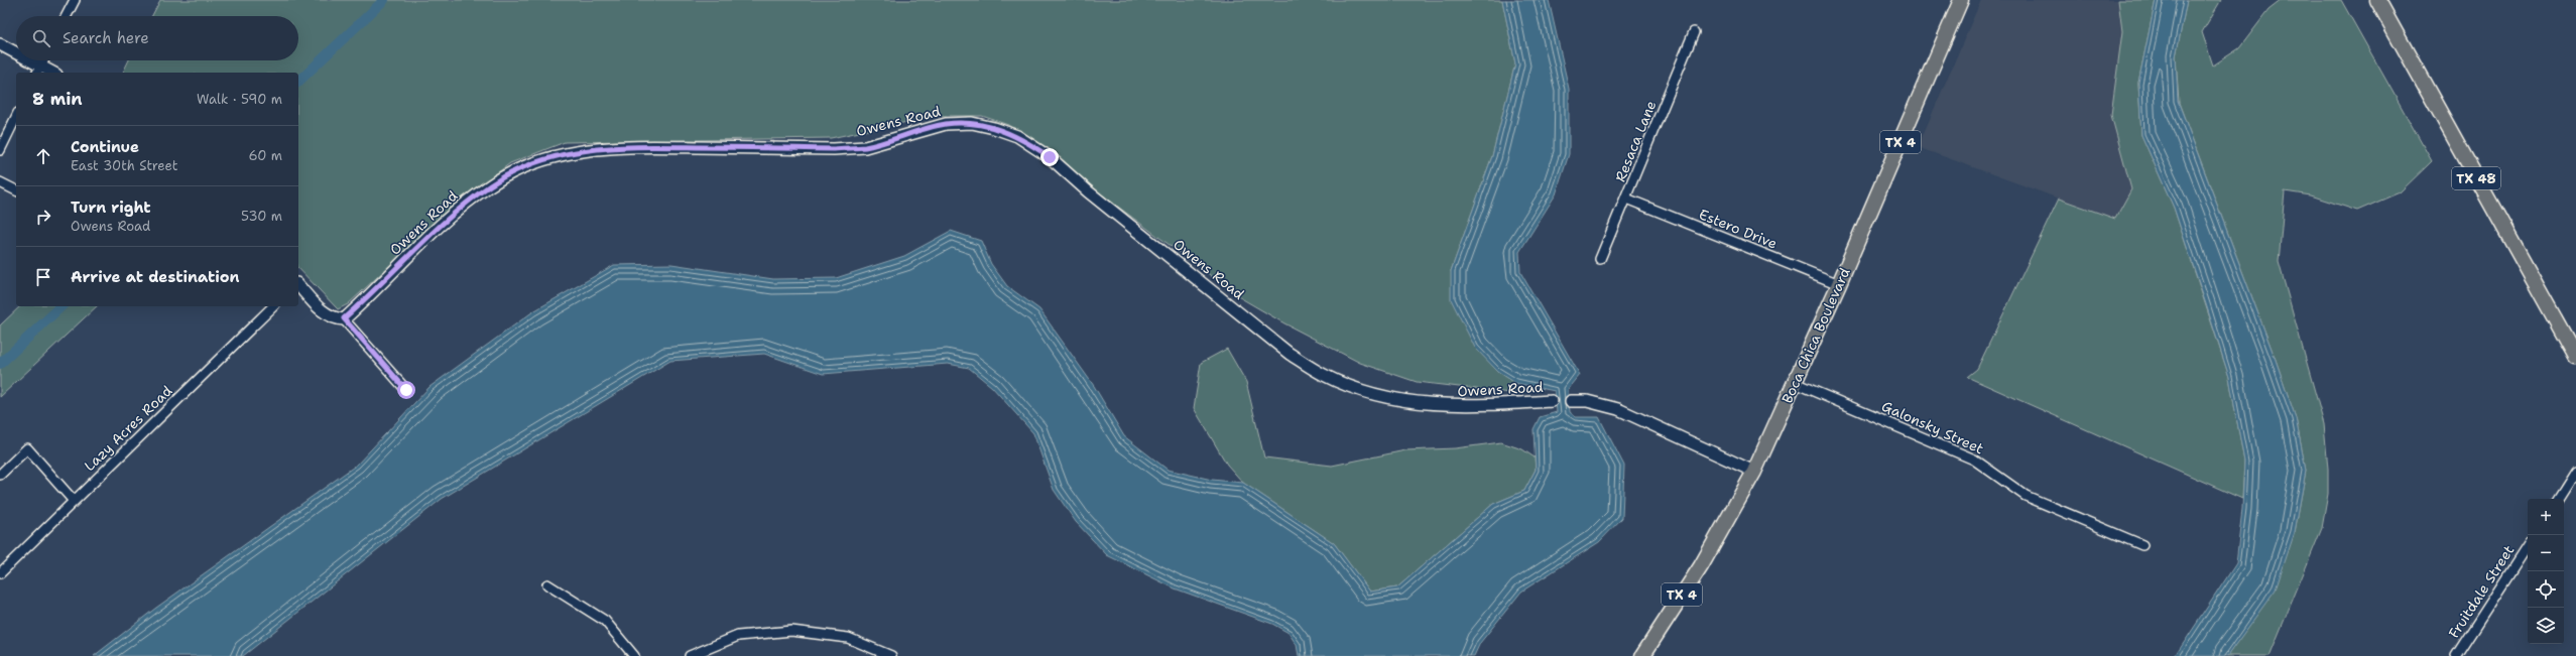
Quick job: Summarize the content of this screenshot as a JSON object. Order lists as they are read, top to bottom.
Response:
{
  "streets": {
    "main road": ["TX 4", "TX 48", "Boca Chica Boulevard"],
    "street": [
      "Owens Road",
      "Resaca Lane",
      "Estero Drive",
      "Galonsky Street",
      "Lazy Acres Road",
      "Fruitdale Street"
    ]
  },
  "crossings": [
    ["Resaca Lane", "Estero Drive"],
    ["Estero Drive", "Boca Chica Boulevard"],
    ["Boca Chica Boulevard", "Galonsky Street"]
  ],
  "page": {
    "search": "Search here",
    "heading": ["8 min", "Walk · 590 m"],
    "list": [
      ["Continue", "East 30th Street", "60 m"],
      ["Turn right", "Owens Road", "530 m"],
      "Arrive at destination"
    ],
    "map_buttons": ["+", "−"]
  }
}
